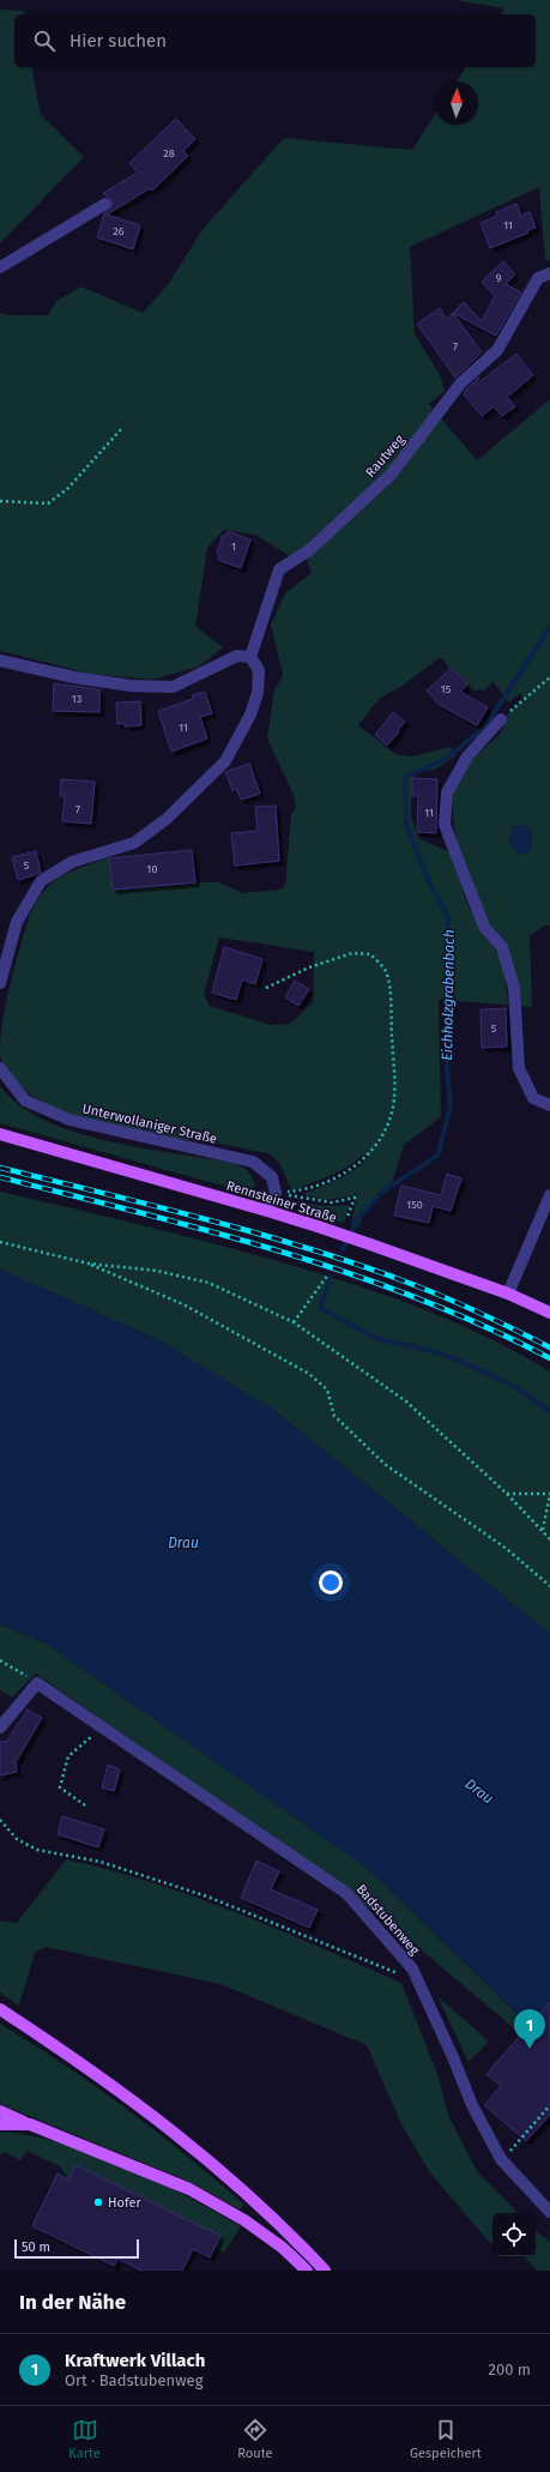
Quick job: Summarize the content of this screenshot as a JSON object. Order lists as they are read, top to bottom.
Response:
{
  "streets": {
    "main road": ["Rennsteiner Straße"],
    "street": ["Rautweg", "Unterwollaniger Straße", "Badstubenweg"]
  },
  "water": ["Eichholzgrabenbach", "Drau"],
  "places": ["Hofer"],
  "house_numbers": [
    "28",
    "11",
    "26",
    "9",
    "7",
    "1",
    "15",
    "13",
    "11",
    "7",
    "11",
    "5",
    "10",
    "5",
    "150"
  ],
  "scale_bar": "50 m",
  "north": "top",
  "page": {
    "search": "Hier suchen",
    "pins": "1",
    "scale": "50 m",
    "heading": "In der Nähe",
    "list": [
      {
        "mark": "1",
        "name": "Kraftwerk Villach",
        "note": "Ort · Badstubenweg",
        "value": "200 m"
      }
    ],
    "nav": ["Karte", "Route", "Gespeichert"]
  }
}
